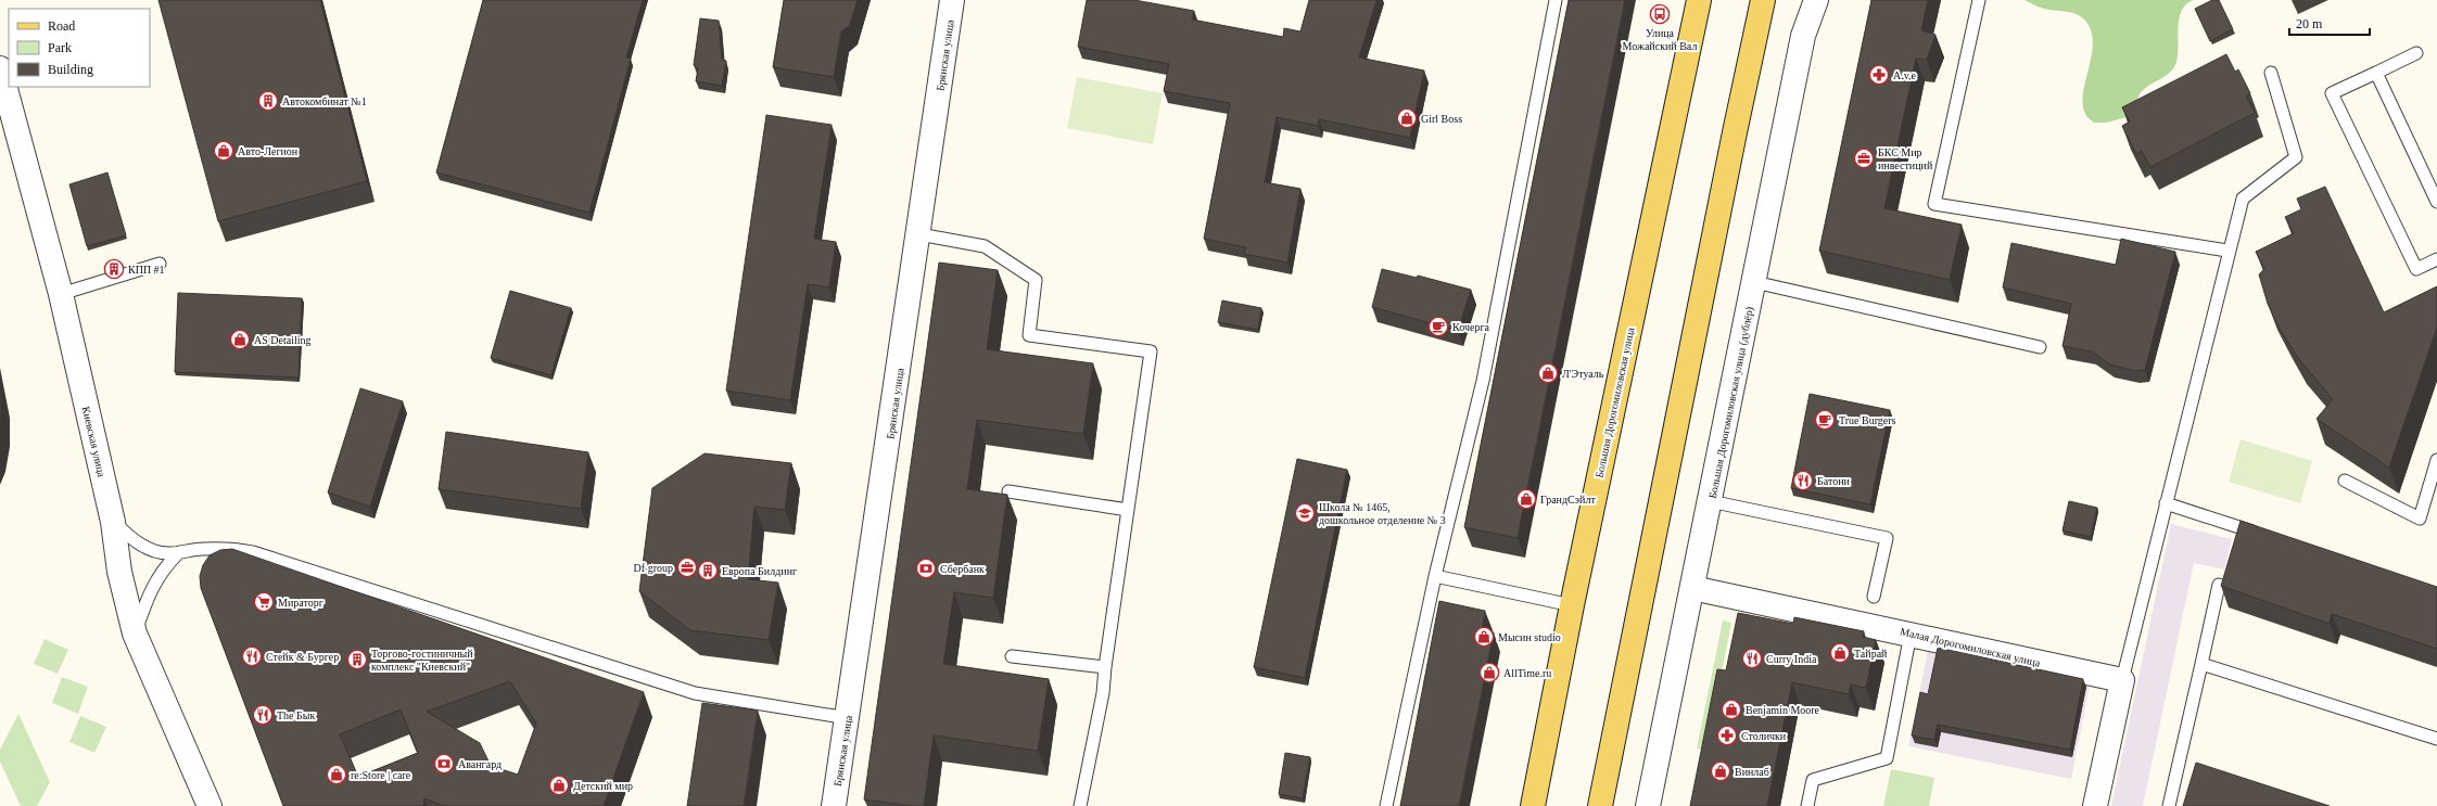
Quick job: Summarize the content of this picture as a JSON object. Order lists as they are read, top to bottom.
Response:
{
  "streets": {
    "main road": ["Большая Дорогомиловская улица"],
    "street": [
      "Брянская улица",
      "Большая Дорогомиловская улица (дублёр)",
      "Киевская улица",
      "Малая Дорогомиловская улица"
    ]
  },
  "crossings": [
    ["Большая Дорогомиловская улица (дублёр)", "Малая Дорогомиловская улица"]
  ],
  "places": {
    "bus stop": ["Улица Можайский Вал"],
    "pharmacy": ["A.v.e", "Столички"],
    "building": [
      "Автокомбинат №1",
      "КПП #1",
      "Европа Билдинг",
      "Торгово-гостиничный комплекс \"Киевский\""
    ],
    "shop": [
      "Girl Boss",
      "Авто-Легион",
      "AS Detailing",
      "Л'Этуаль",
      "ГрандСэйлт",
      "Мысин studio",
      "Тайрай",
      "AllTime.ru",
      "Benjamin Moore",
      "Винлаб",
      "re:Store | care",
      "Детский мир"
    ],
    "office": ["БКС Мир инвестиций", "Df group"],
    "cafe": ["Кочерга", "True Burgers"],
    "restaurant": [
      "Батони",
      "Стейк & Бургер",
      "Curry India",
      "The Бык"
    ],
    "school or university": ["Школа № 1465, дошкольное отделение № 3"],
    "bank": ["Сбербанк", "Авангард"],
    "supermarket": ["Мираторг"]
  },
  "legend": ["Road", "Park", "Building"],
  "scale_bar": "20 m"
}
